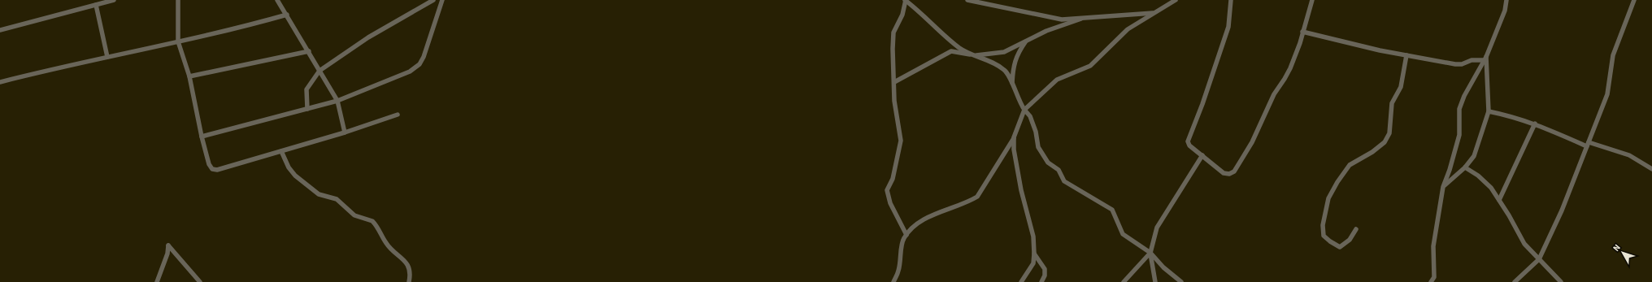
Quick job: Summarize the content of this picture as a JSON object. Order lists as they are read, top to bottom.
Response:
{
  "north": "top left"
}
